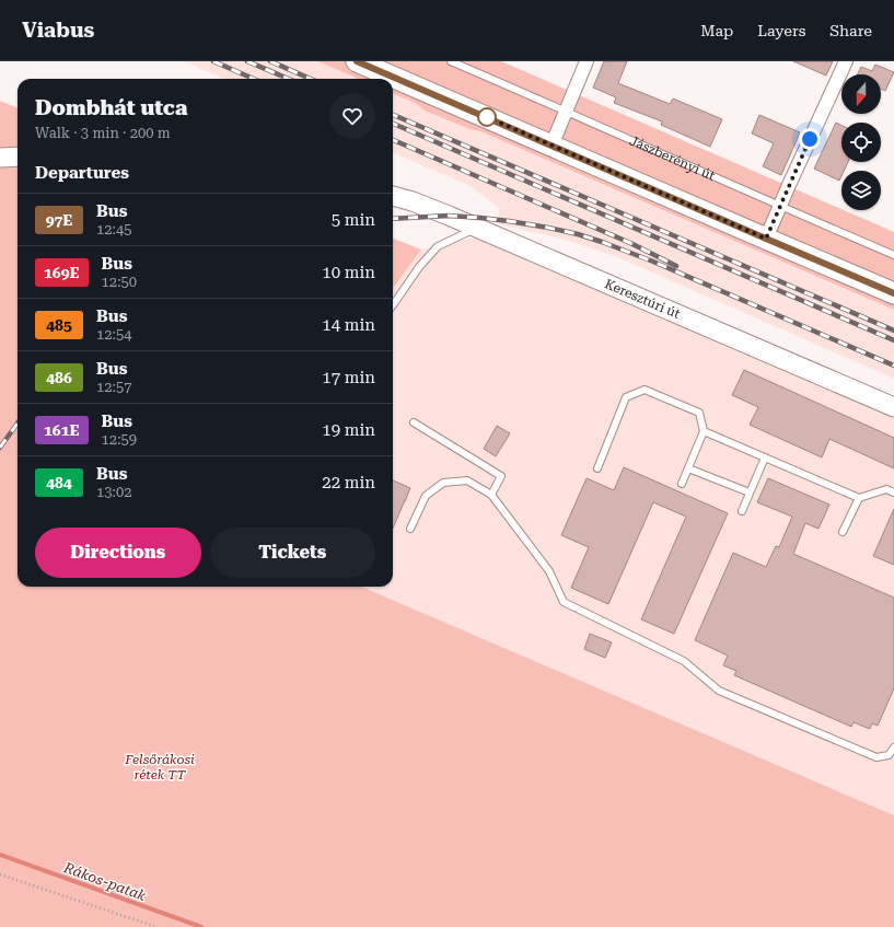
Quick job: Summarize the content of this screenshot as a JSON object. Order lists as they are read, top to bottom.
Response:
{
  "streets": {
    "main road": ["Keresztúri út"],
    "lane": ["Jászberényi út"]
  },
  "water": ["Rákos-patak"],
  "parks": ["Felsőrákosi rétek TT"],
  "lines": ["bus line 97E"],
  "north": "bottom",
  "page": {
    "header": "Viabus",
    "nav": ["Map", "Layers", "Share"],
    "heading": [
      ["Dombhát utca", "Walk · 3 min · 200 m"],
      "Departures"
    ],
    "list": [
      {
        "mark": "97E",
        "name": "Bus",
        "note": "12:45",
        "value": "5 min"
      },
      {
        "mark": "169E",
        "name": "Bus",
        "note": "12:50",
        "value": "10 min"
      },
      {
        "mark": "485",
        "name": "Bus",
        "note": "12:54",
        "value": "14 min"
      },
      {
        "mark": "486",
        "name": "Bus",
        "note": "12:57",
        "value": "17 min"
      },
      {
        "mark": "161E",
        "name": "Bus",
        "note": "12:59",
        "value": "19 min"
      },
      {
        "mark": "484",
        "name": "Bus",
        "note": "13:02",
        "value": "22 min"
      }
    ],
    "buttons": ["Directions", "Tickets"]
  }
}
